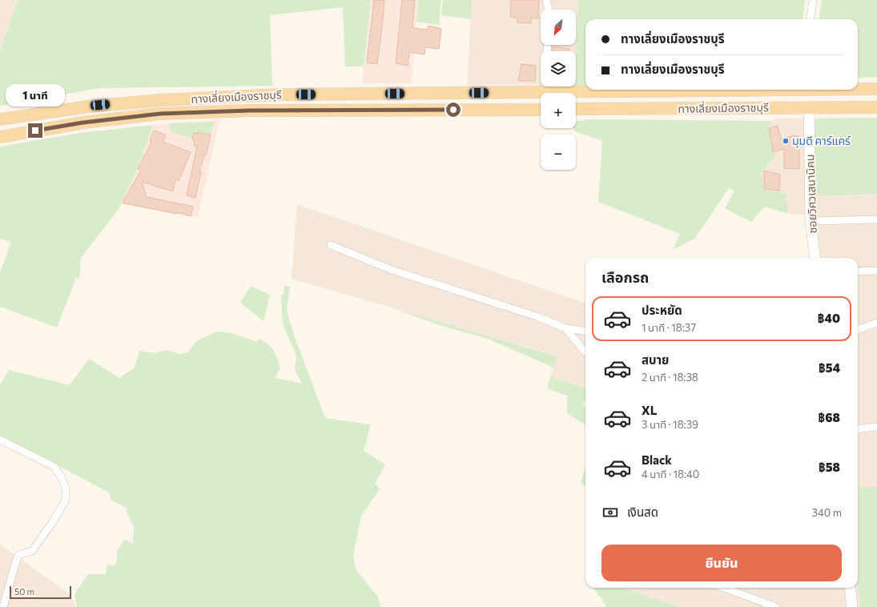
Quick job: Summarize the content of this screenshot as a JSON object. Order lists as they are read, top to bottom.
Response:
{
  "streets": {
    "main road": ["ทางเลี่ยงเมืองราชบุรี"],
    "street": ["ซอยวิศวเสนานิคม"]
  },
  "crossings": [
    ["ทางเลี่ยงเมืองราชบุรี", "ซอยวิศวเสนานิคม"]
  ],
  "places": ["มุมดี คาร์แคร์"],
  "scale_bar": "50 m",
  "north": "bottom left",
  "page": {
    "map_buttons": ["+", "−"],
    "banner": ["ทางเลี่ยงเมืองราชบุรี", "ทางเลี่ยงเมืองราชบุรี"],
    "bubble": "1 นาที",
    "heading": "เลือกรถ",
    "list": [
      {
        "name": "ประหยัด",
        "note": "1 นาที · 18:37",
        "value": "฿40"
      },
      {
        "name": "สบาย",
        "note": "2 นาที · 18:38",
        "value": "฿54"
      },
      {
        "name": "XL",
        "note": "3 นาที · 18:39",
        "value": "฿68"
      },
      {
        "name": "Black",
        "note": "4 นาที · 18:40",
        "value": "฿58"
      }
    ],
    "pay": ["เงินสด", "340 m"],
    "buttons": "ยืนยัน",
    "scale": "50 m"
  }
}
